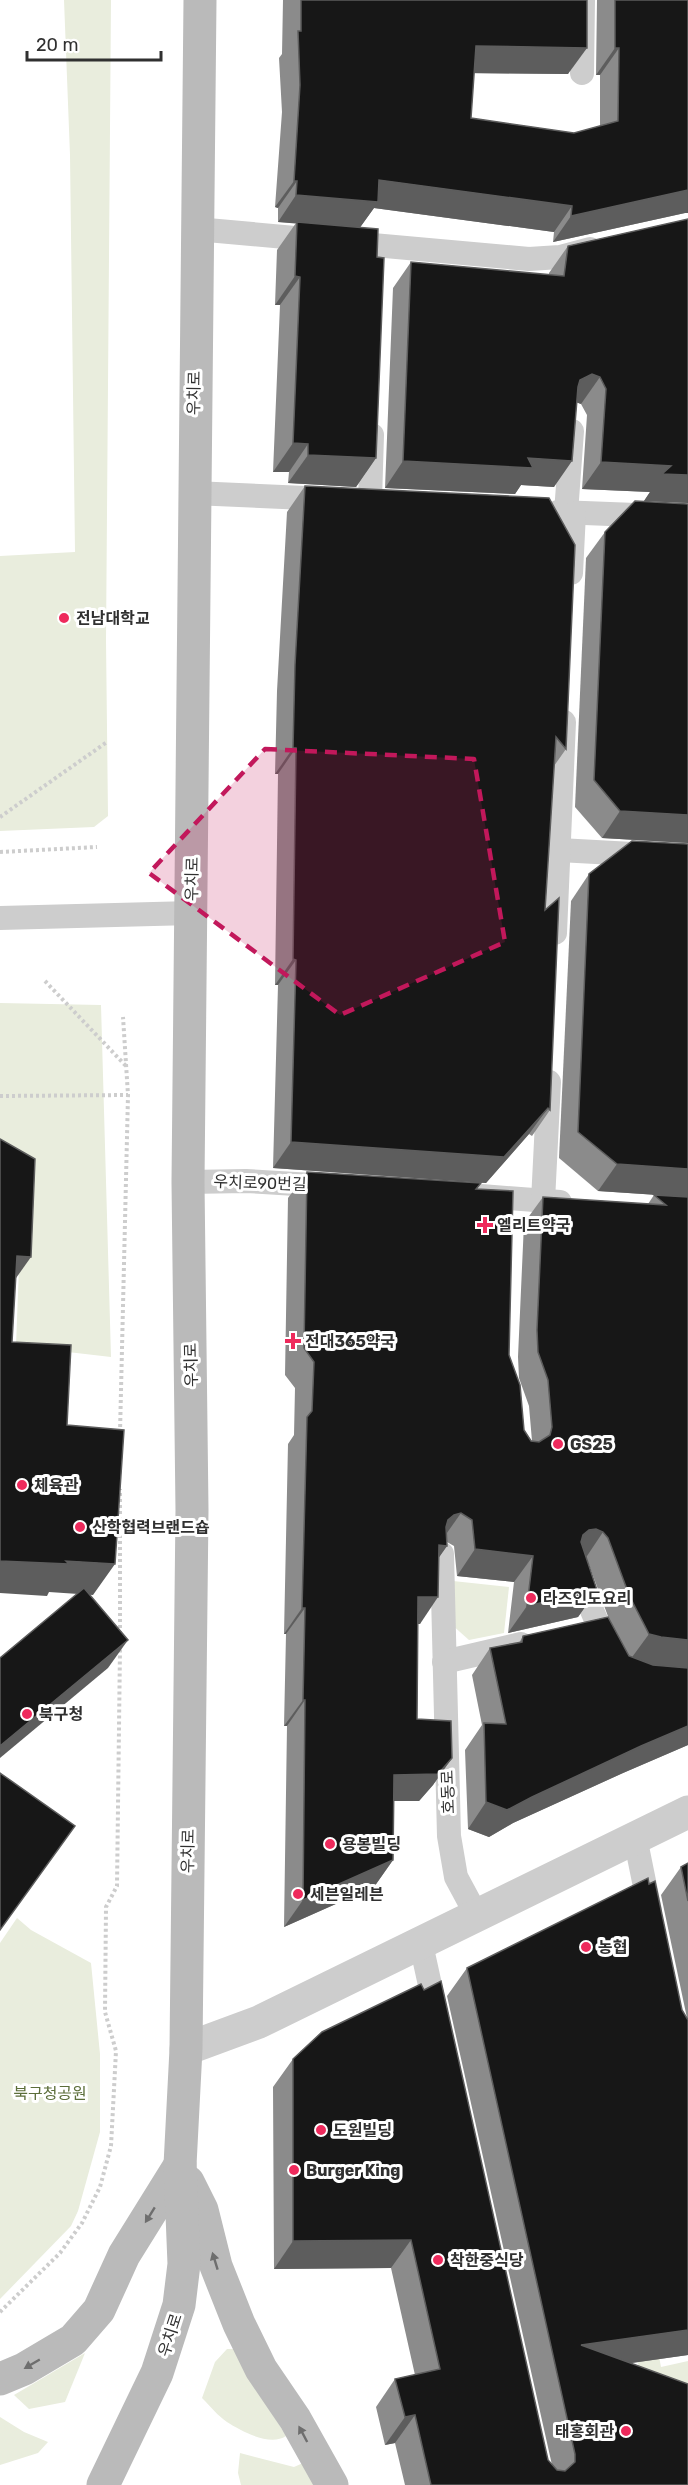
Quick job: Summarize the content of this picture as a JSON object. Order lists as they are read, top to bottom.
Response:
{
  "streets": {
    "main road": ["우치로"],
    "lane": ["우치로90번길", "호동로"]
  },
  "crossings": [
    ["우치로", "우치로90번길"]
  ],
  "parks": ["북구청공원"],
  "places": {
    "other": [
      "전남대학교",
      "GS25",
      "체육관",
      "산학협력브랜드숍",
      "라즈인도요리",
      "북구청",
      "용봉빌딩",
      "세븐일레븐",
      "농협",
      "도원빌딩",
      "Burger King",
      "착한중식당",
      "태홍회관"
    ],
    "health": ["엘리트약국", "전대365약국"]
  },
  "scale_bar": "20 m"
}
